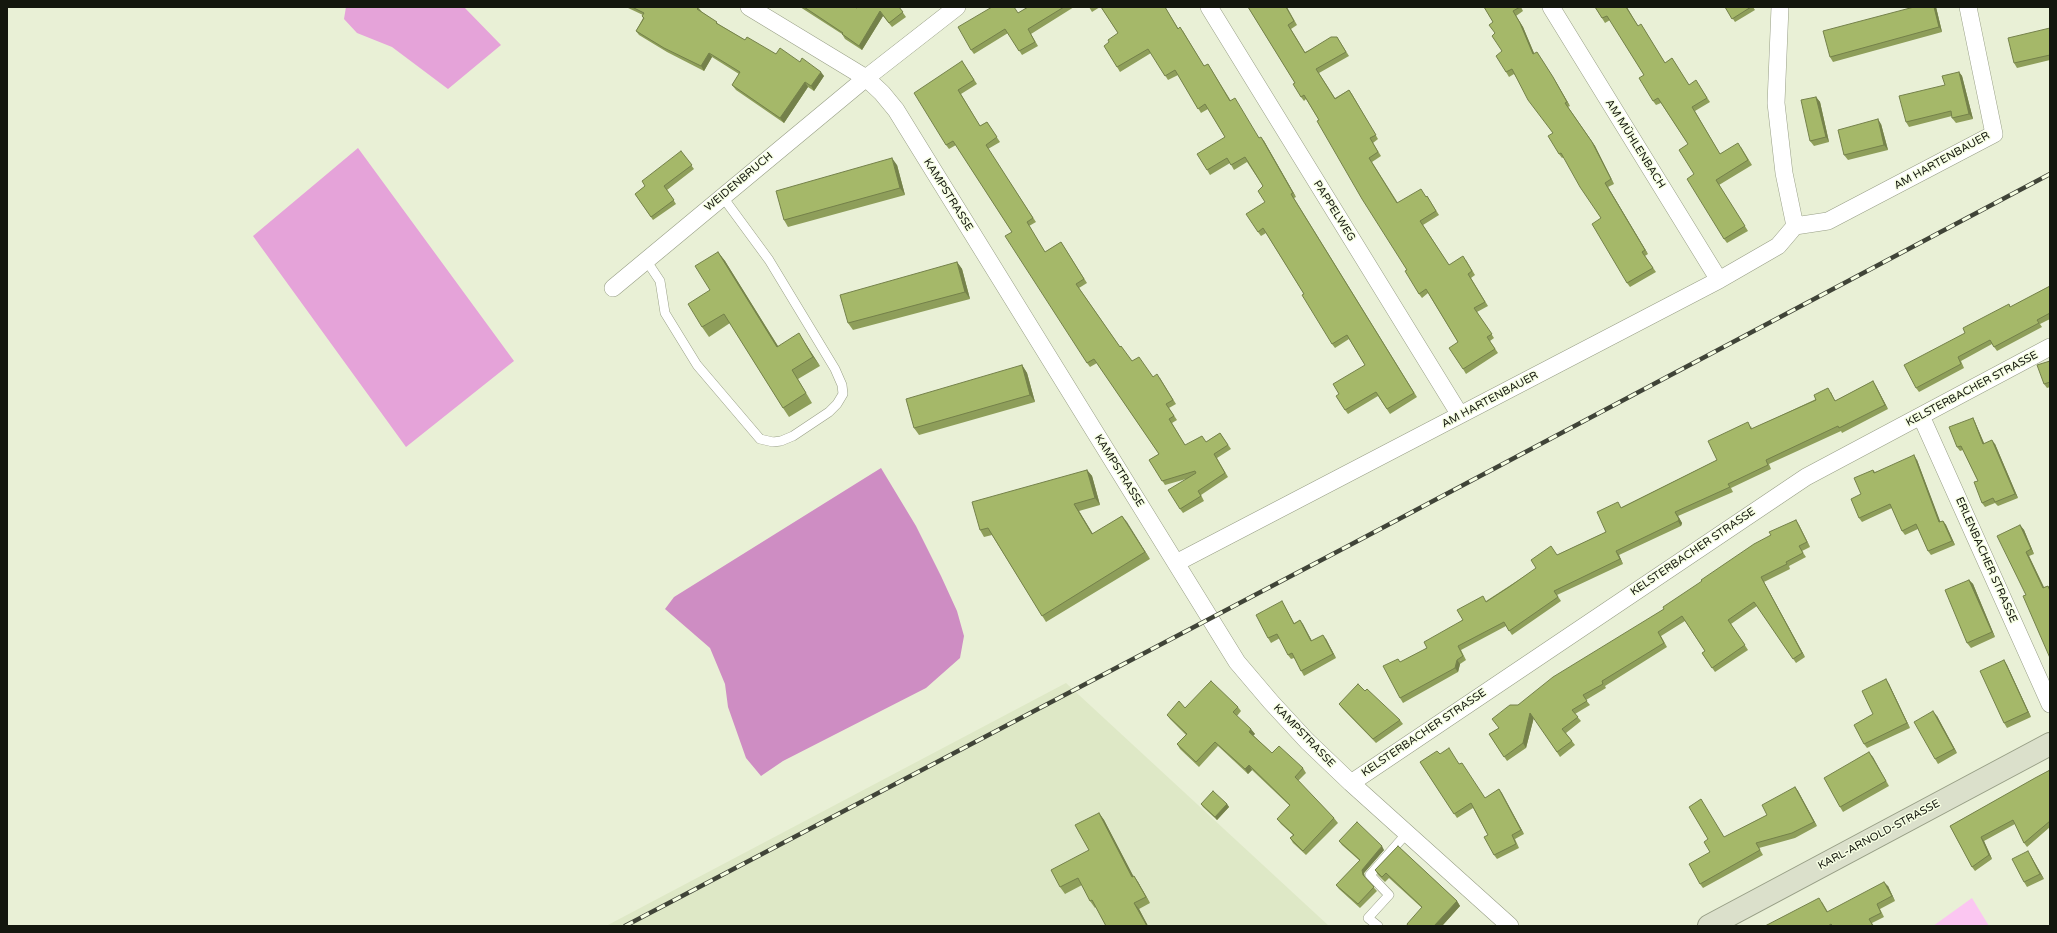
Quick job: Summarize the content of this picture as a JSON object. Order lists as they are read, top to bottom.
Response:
{
  "streets": {
    "main road": ["KARL-ARNOLD-STRASSE"],
    "street": [
      "AM MÜHLENBACH",
      "AM HARTENBAUER",
      "WEIDENBRUCH",
      "KAMPSTRASSE",
      "PAPPELWEG",
      "KELSTERBACHER STRASSE",
      "ERLENBACHER STRASSE"
    ]
  },
  "crossings": [
    ["AM MÜHLENBACH", "AM HARTENBAUER"],
    ["AM HARTENBAUER", "KAMPSTRASSE"],
    ["AM HARTENBAUER", "PAPPELWEG"],
    ["WEIDENBRUCH", "KAMPSTRASSE"],
    ["KAMPSTRASSE", "KELSTERBACHER STRASSE"],
    ["KELSTERBACHER STRASSE", "ERLENBACHER STRASSE"]
  ]
}
